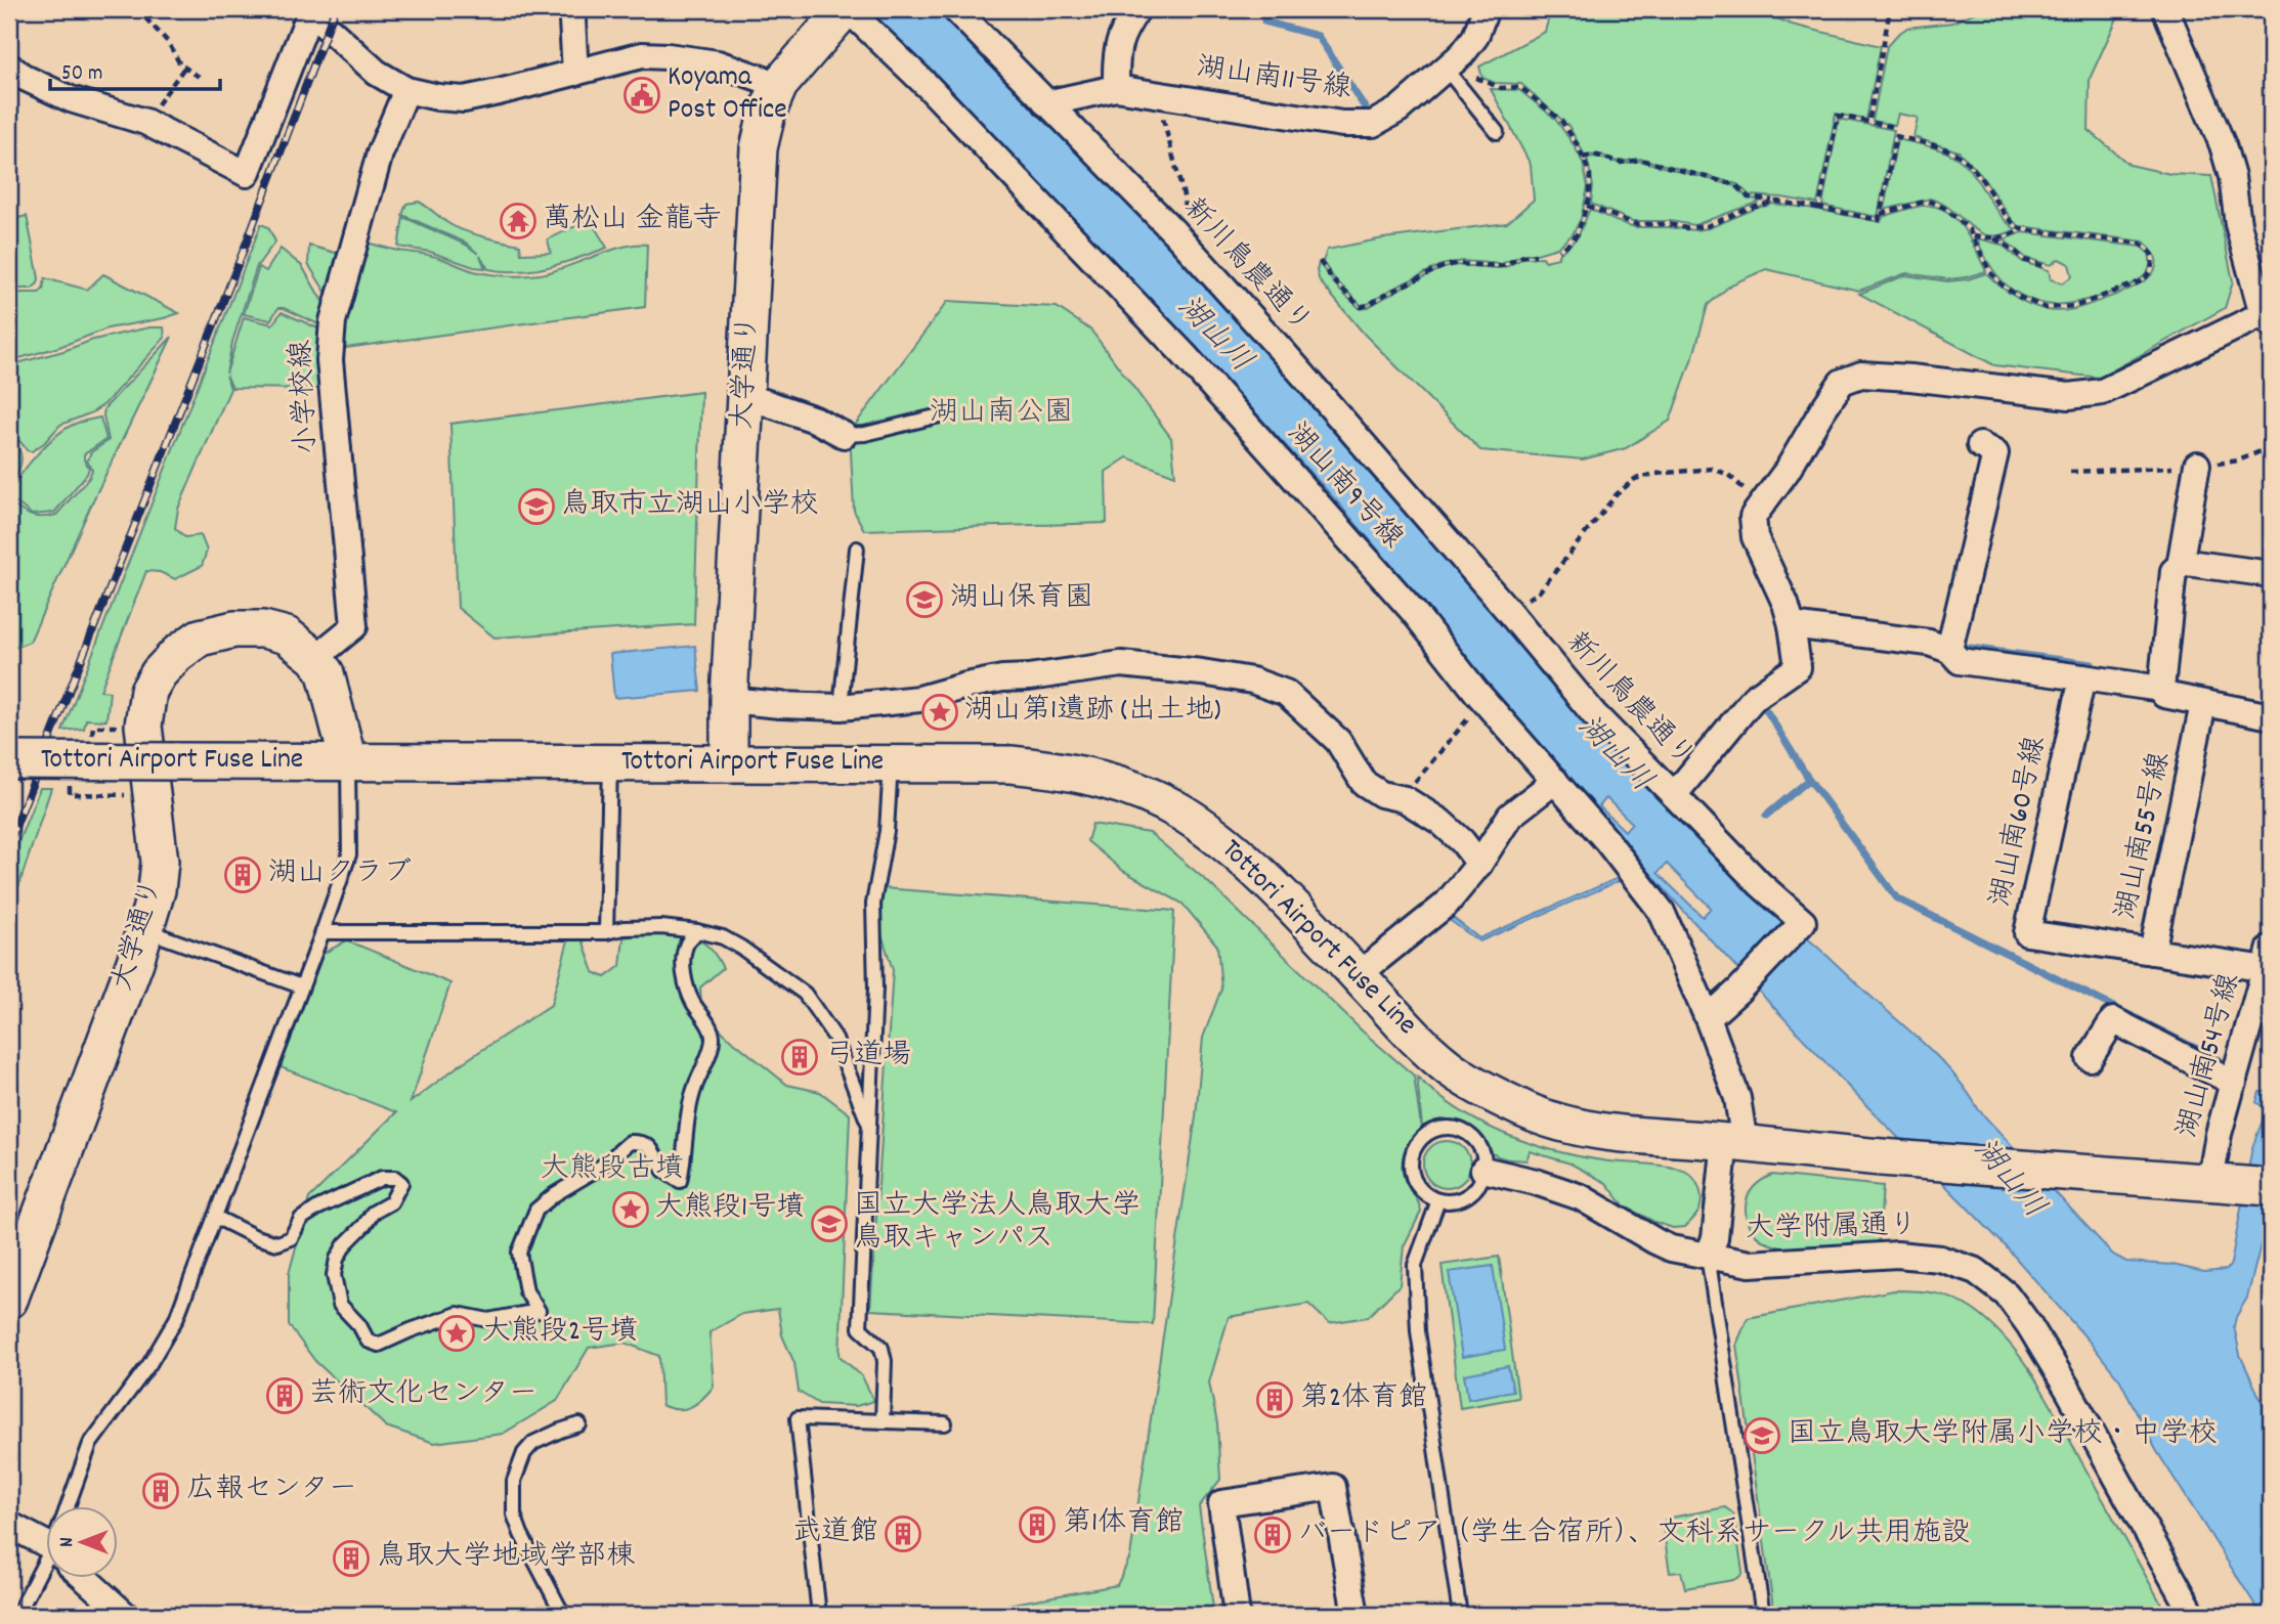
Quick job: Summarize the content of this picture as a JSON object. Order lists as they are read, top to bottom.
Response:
{
  "streets": {
    "main road": ["大学通り", "Tottori Airport Fuse Line"],
    "street": [
      "湖山南11号線",
      "新川鳥農通り",
      "小学校線",
      "湖山南9号線",
      "湖山南60号線",
      "湖山南55号線",
      "湖山南54号線",
      "大学附属通り"
    ]
  },
  "crossings": [
    ["湖山南11号線", "新川鳥農通り"],
    ["大学通り", "小学校線"],
    ["大学通り", "湖山南9号線"],
    ["大学通り", "Tottori Airport Fuse Line"],
    ["湖山南9号線", "Tottori Airport Fuse Line"],
    ["湖山南9号線", "大学附属通り"],
    ["Tottori Airport Fuse Line", "湖山南54号線"],
    ["湖山南60号線", "湖山南55号線"],
    ["湖山南55号線", "湖山南54号線"]
  ],
  "water": ["湖山川"],
  "parks": ["湖山南公園", "大熊段古墳"],
  "places": {
    "public building": ["Koyama Post Office"],
    "temple": ["萬松山 金龍寺"],
    "school or university": [
      "鳥取市立湖山小学校",
      "湖山保育園",
      "国立大学法人鳥取大学 鳥取キャンパス",
      "国立鳥取大学附属小学校・中学校"
    ],
    "place": ["湖山第1遺跡 (出土地)", "大熊段1号墳", "大熊段2号墳"],
    "building": [
      "湖山クラブ",
      "弓道場",
      "芸術文化センター",
      "第2体育館",
      "広報センター",
      "第1体育館",
      "武道館",
      "バードピア（学生合宿所）、文科系サークル共用施設",
      "鳥取大学地域学部棟"
    ]
  },
  "scale_bar": "50 m",
  "north": "left"
}
